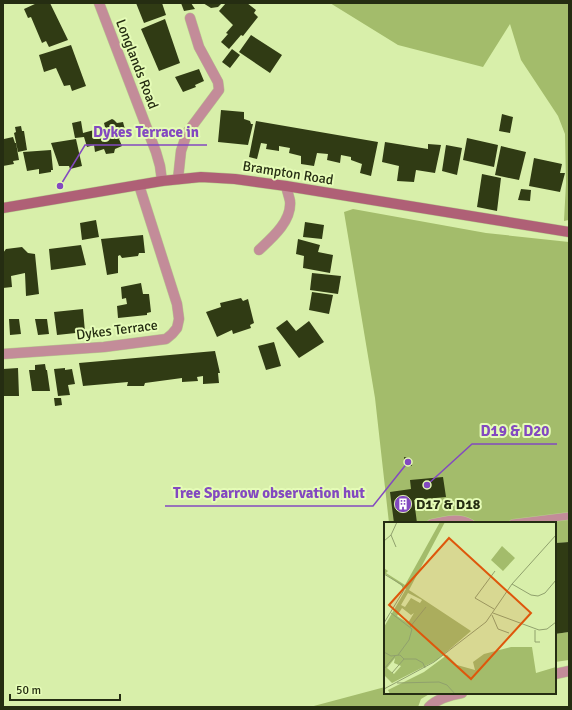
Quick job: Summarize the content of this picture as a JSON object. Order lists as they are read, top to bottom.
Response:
{
  "streets": {
    "main road": ["Brampton Road"],
    "street": ["Longlands Road", "Dykes Terrace"]
  },
  "crossings": [
    ["Longlands Road", "Brampton Road"],
    ["Brampton Road", "Dykes Terrace"]
  ],
  "places": {
    "other": ["Dykes Terrace in", "Tree Sparrow observation hut", "D19 & D20"],
    "building": ["D17 & D18"]
  },
  "scale_bar": "50 m"
}
